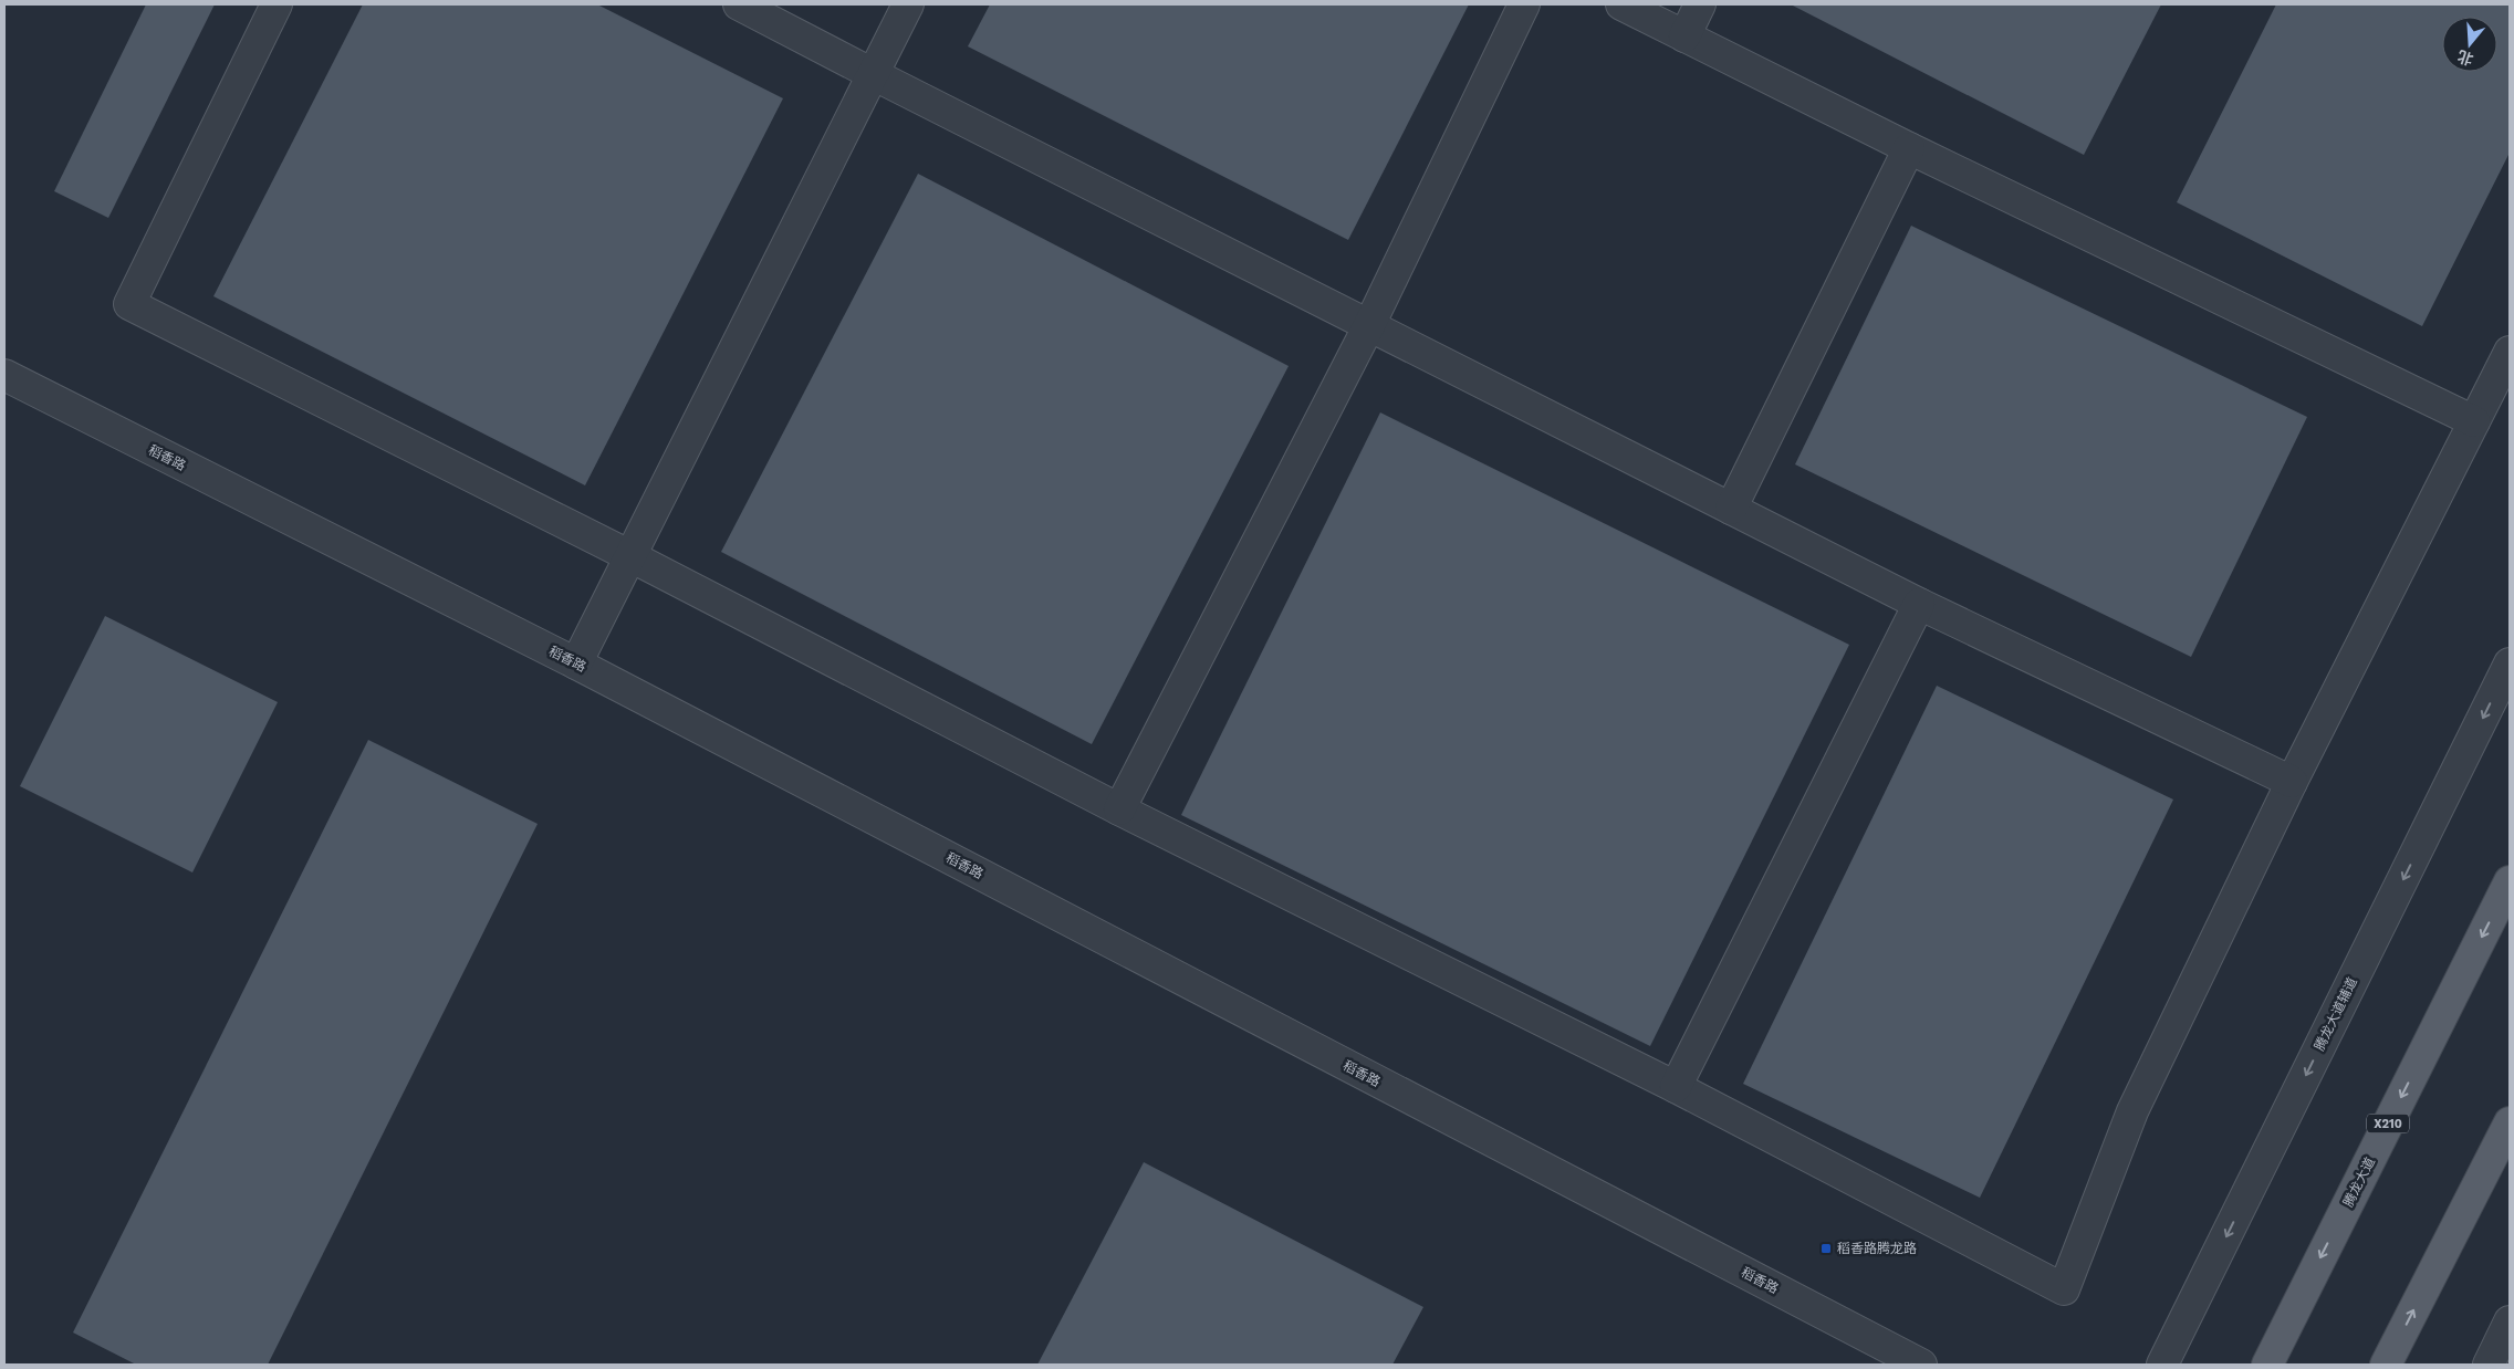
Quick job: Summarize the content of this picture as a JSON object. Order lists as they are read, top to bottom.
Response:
{
  "streets": {
    "main road": ["X210", "腾龙大道"],
    "street": ["稻香路", "腾龙大道辅道"]
  },
  "one_way": ["腾龙大道辅道"],
  "places": {
    "transit": ["稻香路腾龙路"]
  },
  "north": "bottom"
}
